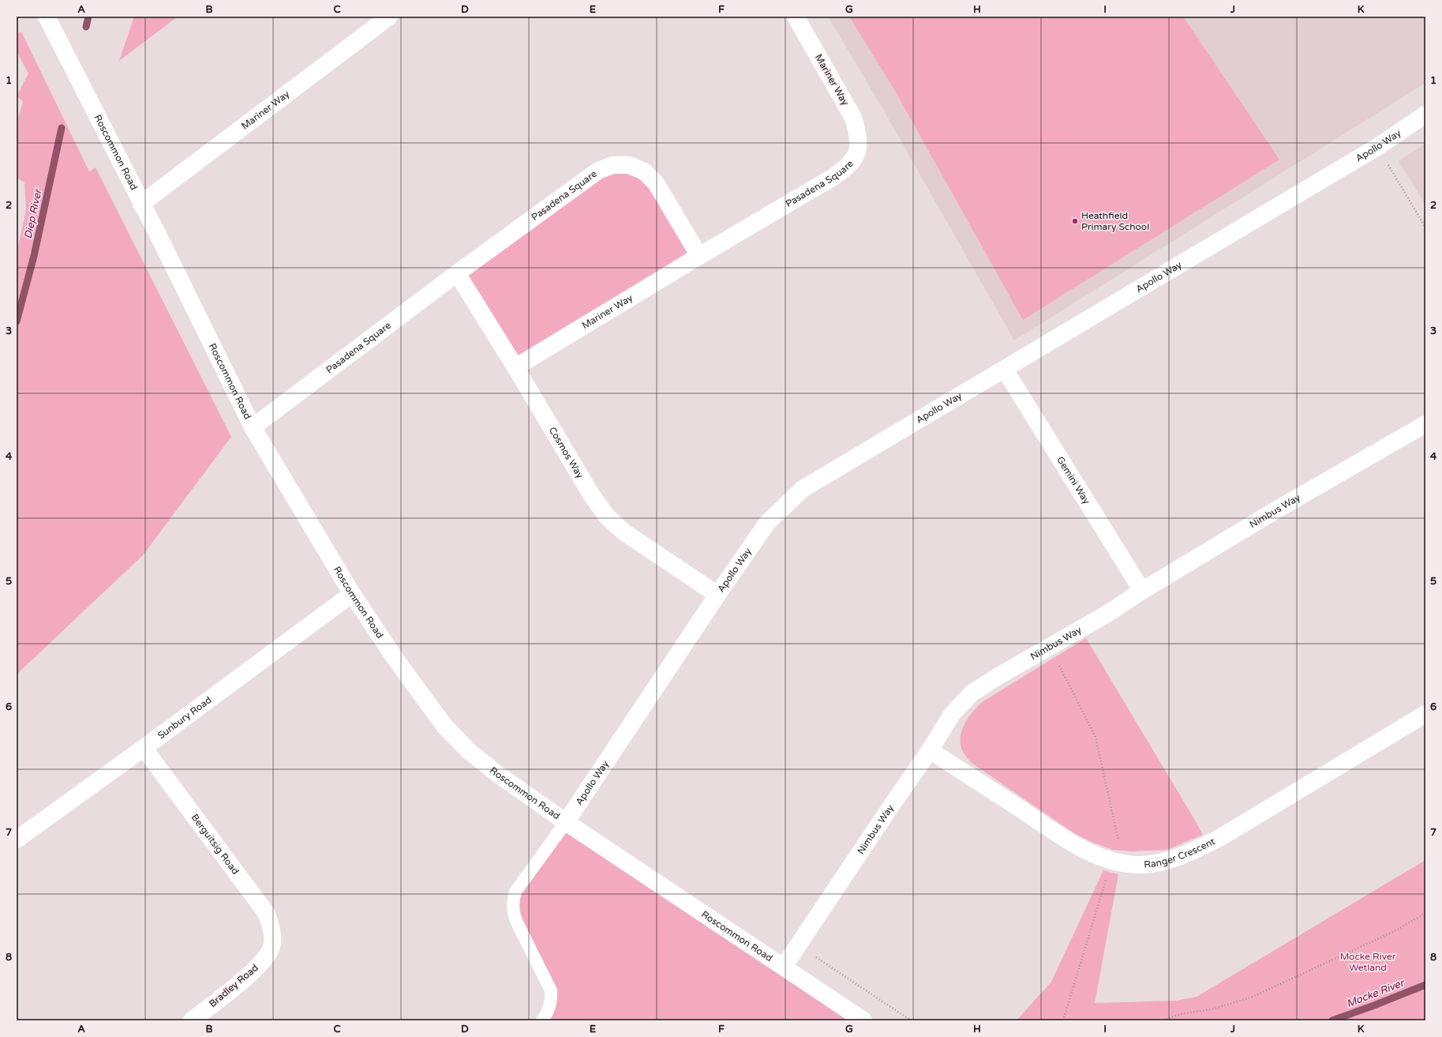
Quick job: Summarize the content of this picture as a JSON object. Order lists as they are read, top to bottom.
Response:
{
  "streets": {
    "street": [
      "Mariner Way",
      "Apollo Way",
      "Roscommon Road",
      "Pasadena Square",
      "Cosmos Way",
      "Gemini Way",
      "Nimbus Way",
      "Sunbury Road",
      "Berguitsig Road",
      "Ranger Crescent",
      "Bradley Road"
    ]
  },
  "crossings": [
    ["Mariner Way", "Roscommon Road"],
    ["Mariner Way", "Pasadena Square"],
    ["Mariner Way", "Cosmos Way"],
    ["Apollo Way", "Roscommon Road"],
    ["Apollo Way", "Cosmos Way"],
    ["Apollo Way", "Gemini Way"],
    ["Roscommon Road", "Pasadena Square"],
    ["Roscommon Road", "Nimbus Way"],
    ["Roscommon Road", "Sunbury Road"],
    ["Pasadena Square", "Cosmos Way"],
    ["Gemini Way", "Nimbus Way"],
    ["Nimbus Way", "Ranger Crescent"],
    ["Sunbury Road", "Berguitsig Road"],
    ["Berguitsig Road", "Bradley Road"]
  ],
  "water": ["Diep River", "Mocke River"],
  "parks": ["Mocke River Wetland"],
  "places": ["Heathfield Primary School"],
  "grid": {
    "columns": [
      "A",
      "B",
      "C",
      "D",
      "E",
      "F",
      "G",
      "H",
      "I",
      "J",
      "K"
    ],
    "rows": [
      "1",
      "2",
      "3",
      "4",
      "5",
      "6",
      "7",
      "8"
    ]
  }
}
